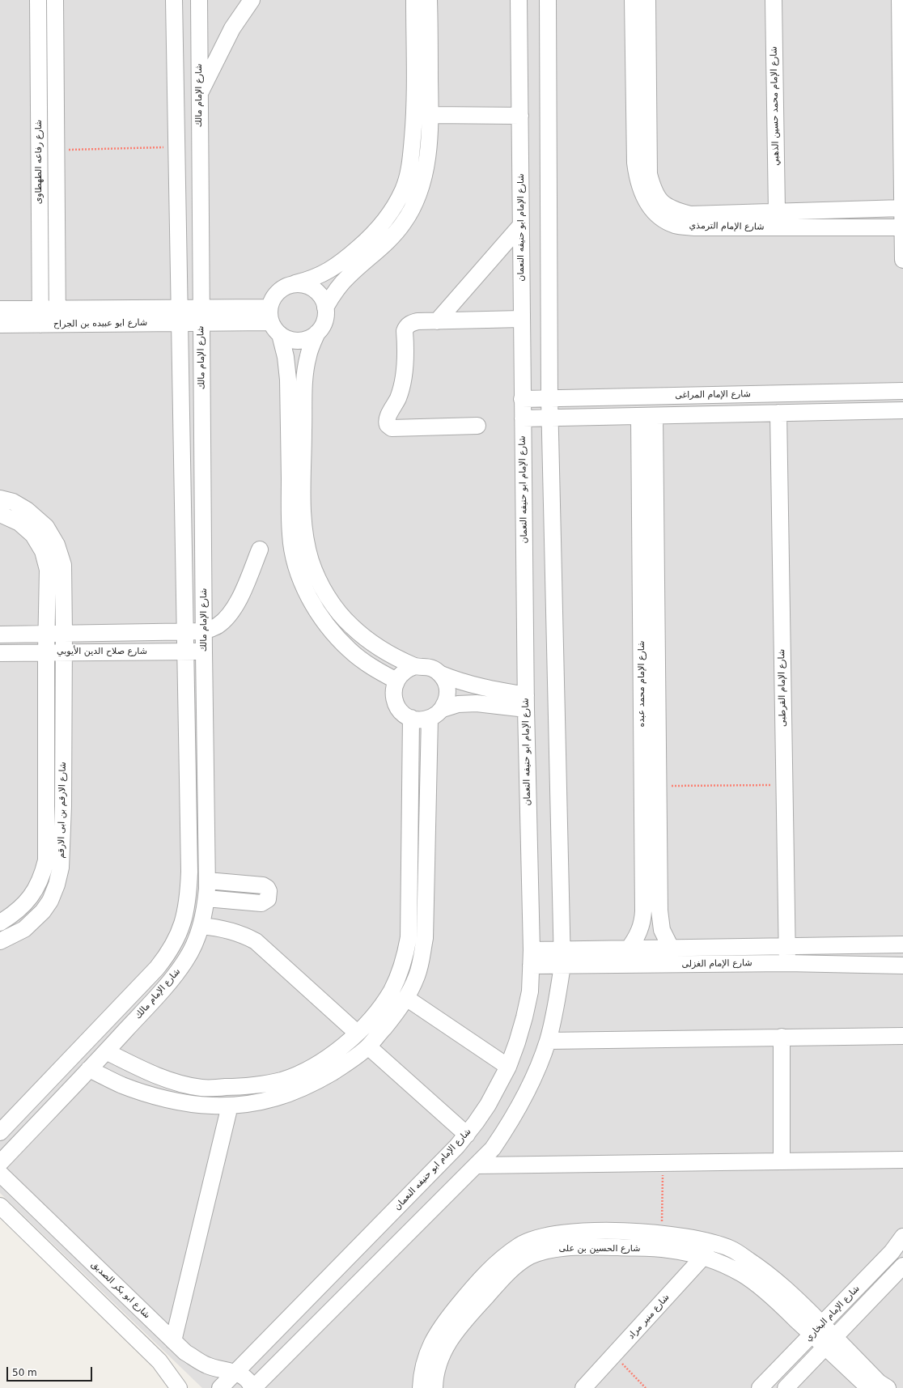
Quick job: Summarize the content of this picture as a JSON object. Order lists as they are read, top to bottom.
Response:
{
  "streets": {
    "street": [
      "شارع الإمام مالك",
      "شارع الإمام محمد حسين الذهبي",
      "شارع رفاعه الطهطاوى",
      "شارع الإمام الترمذي",
      "شارع الإمام ابو حنيفه النعمان",
      "شارع ابو عبيده بن الجراح",
      "شارع الإمام المراغى",
      "شارع صلاح الدين الأيوبي",
      "شارع الإمام محمد عبده",
      "شارع الإمام القرطبى",
      "شارع الارقم بن ابى الارقم",
      "شارع الإمام الغزلى",
      "شارع الحسين بن على",
      "شارع ابو بكر الصديق",
      "شارع الإمام البخاري",
      "شارع منير مراد"
    ]
  },
  "crossings": [
    ["شارع الإمام مالك", "شارع ابو عبيده بن الجراح"],
    ["شارع الإمام مالك", "شارع صلاح الدين الأيوبي"],
    ["شارع الإمام محمد حسين الذهبي", "شارع الإمام الترمذي"],
    ["شارع رفاعه الطهطاوى", "شارع ابو عبيده بن الجراح"],
    ["شارع الإمام ابو حنيفه النعمان", "شارع الإمام المراغى"],
    ["شارع الإمام ابو حنيفه النعمان", "شارع الإمام الغزلى"],
    ["شارع الإمام ابو حنيفه النعمان", "شارع ابو بكر الصديق"],
    ["شارع صلاح الدين الأيوبي", "شارع الارقم بن ابى الارقم"],
    ["شارع الإمام محمد عبده", "شارع الإمام الغزلى"],
    ["شارع الإمام القرطبى", "شارع الإمام الغزلى"],
    ["شارع الحسين بن على", "شارع الإمام البخاري"],
    ["شارع الحسين بن على", "شارع منير مراد"]
  ],
  "scale_bar": "50 m"
}
